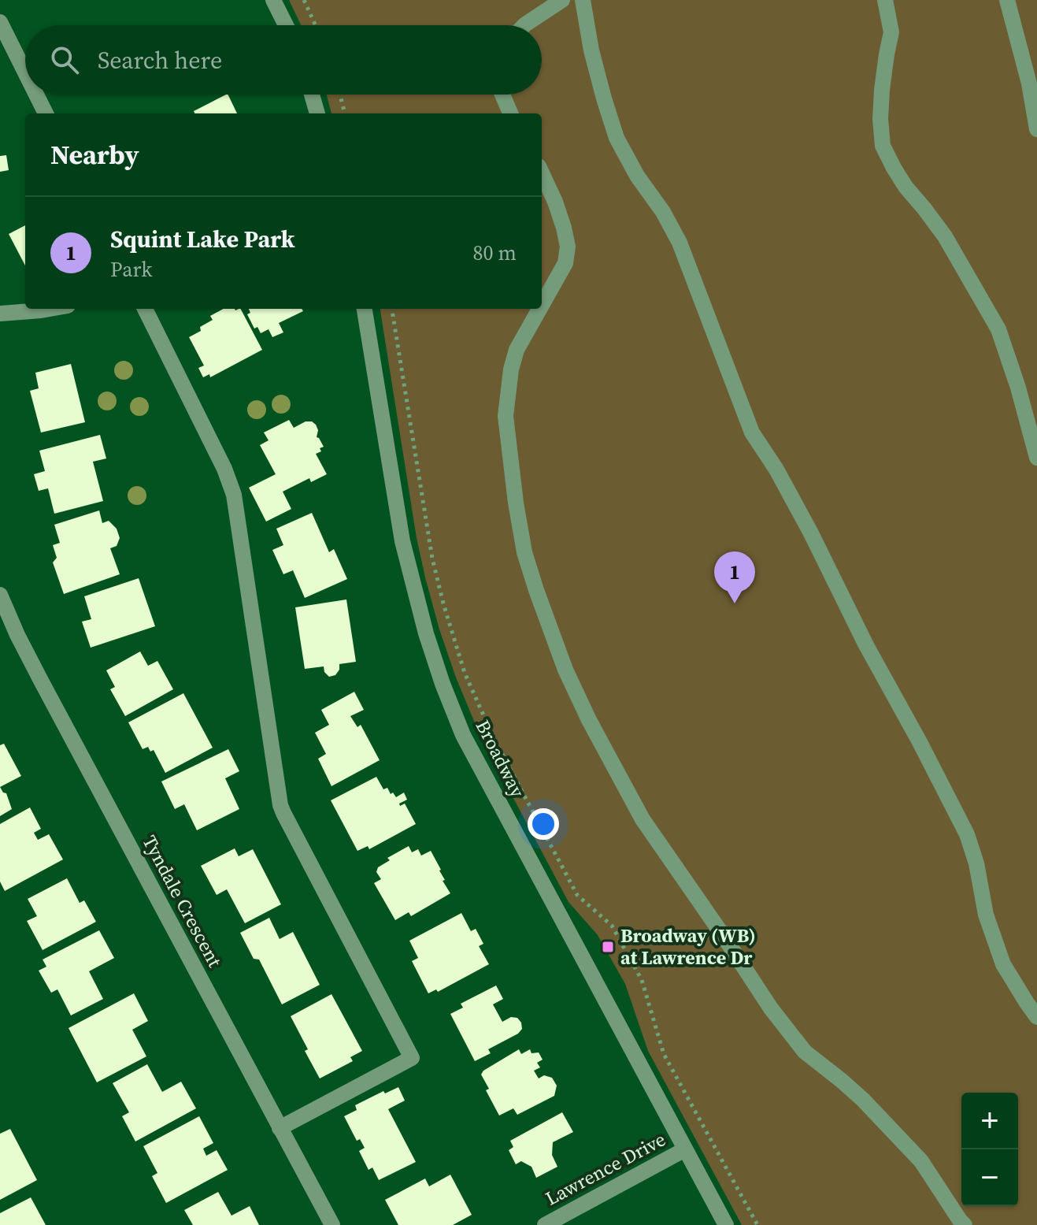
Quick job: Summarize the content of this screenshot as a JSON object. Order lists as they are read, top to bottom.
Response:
{
  "streets": {
    "street": ["Broadway", "Tyndale Crescent", "Lawrence Drive"]
  },
  "crossings": [
    ["Broadway", "Lawrence Drive"]
  ],
  "places": {
    "transit": ["Broadway (WB) at Lawrence Dr"]
  },
  "page": {
    "search": "Search here",
    "heading": "Nearby",
    "list": [
      {
        "mark": "1",
        "name": "Squint Lake Park",
        "note": "Park",
        "value": "80 m"
      }
    ],
    "pins": "1",
    "map_buttons": ["+", "−"]
  }
}
